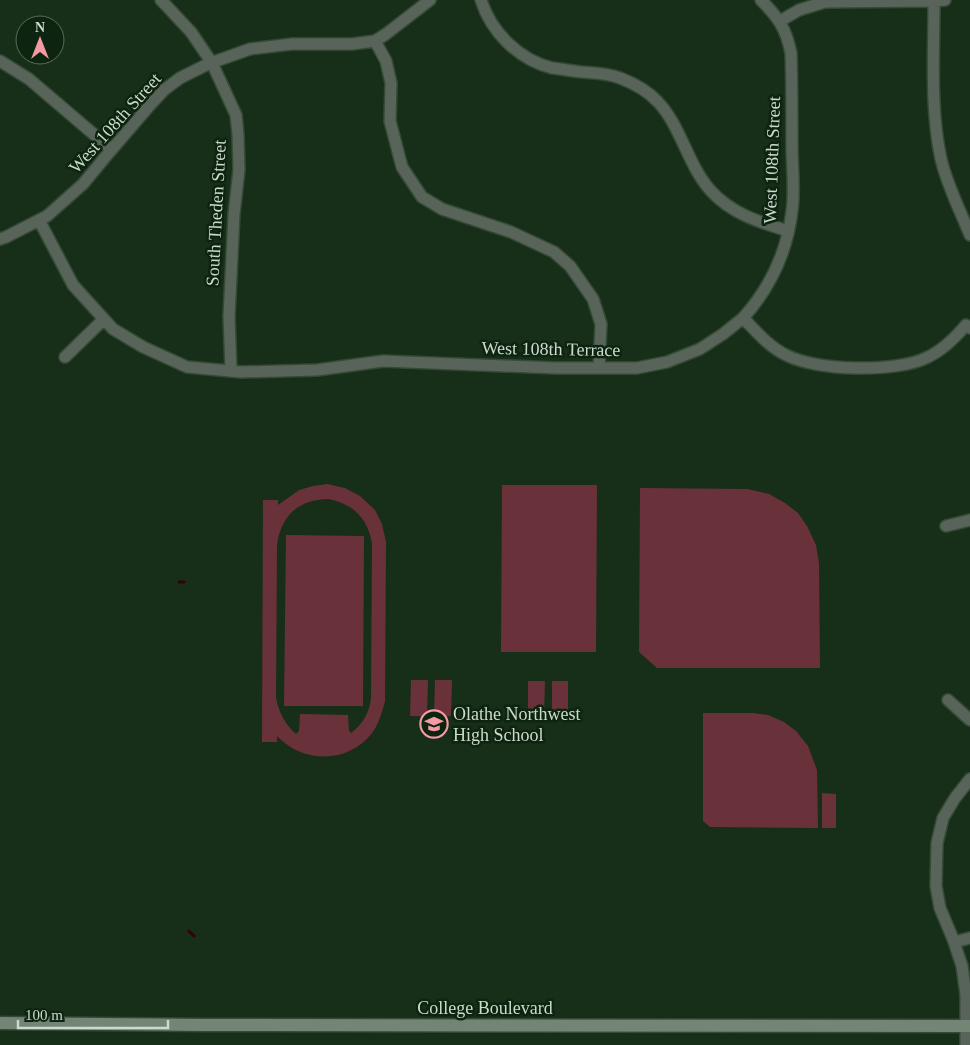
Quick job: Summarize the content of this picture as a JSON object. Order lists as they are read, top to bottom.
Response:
{
  "streets": {
    "main road": ["College Boulevard"],
    "street": ["West 108th Street", "South Theden Street", "West 108th Terrace"]
  },
  "crossings": [
    ["West 108th Street", "South Theden Street"],
    ["West 108th Street", "West 108th Terrace"],
    ["South Theden Street", "West 108th Terrace"]
  ],
  "places": {
    "school or university": ["Olathe Northwest High School"]
  },
  "scale_bar": "100 m",
  "north": "top"
}
